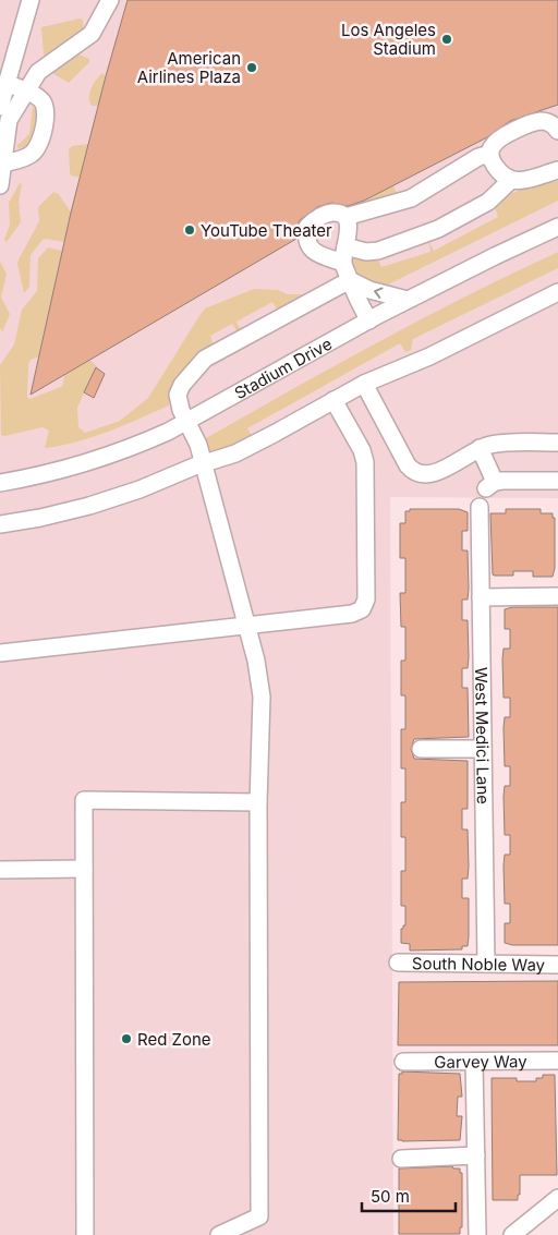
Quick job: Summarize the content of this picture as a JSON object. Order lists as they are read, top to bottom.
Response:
{
  "streets": {
    "street": [
      "Stadium Drive",
      "West Medici Lane",
      "South Noble Way",
      "Garvey Way"
    ]
  },
  "crossings": [
    ["West Medici Lane", "South Noble Way"]
  ],
  "places": [
    "Los Angeles Stadium",
    "American Airlines Plaza",
    "YouTube Theater",
    "Red Zone"
  ],
  "scale_bar": "50 m"
}
